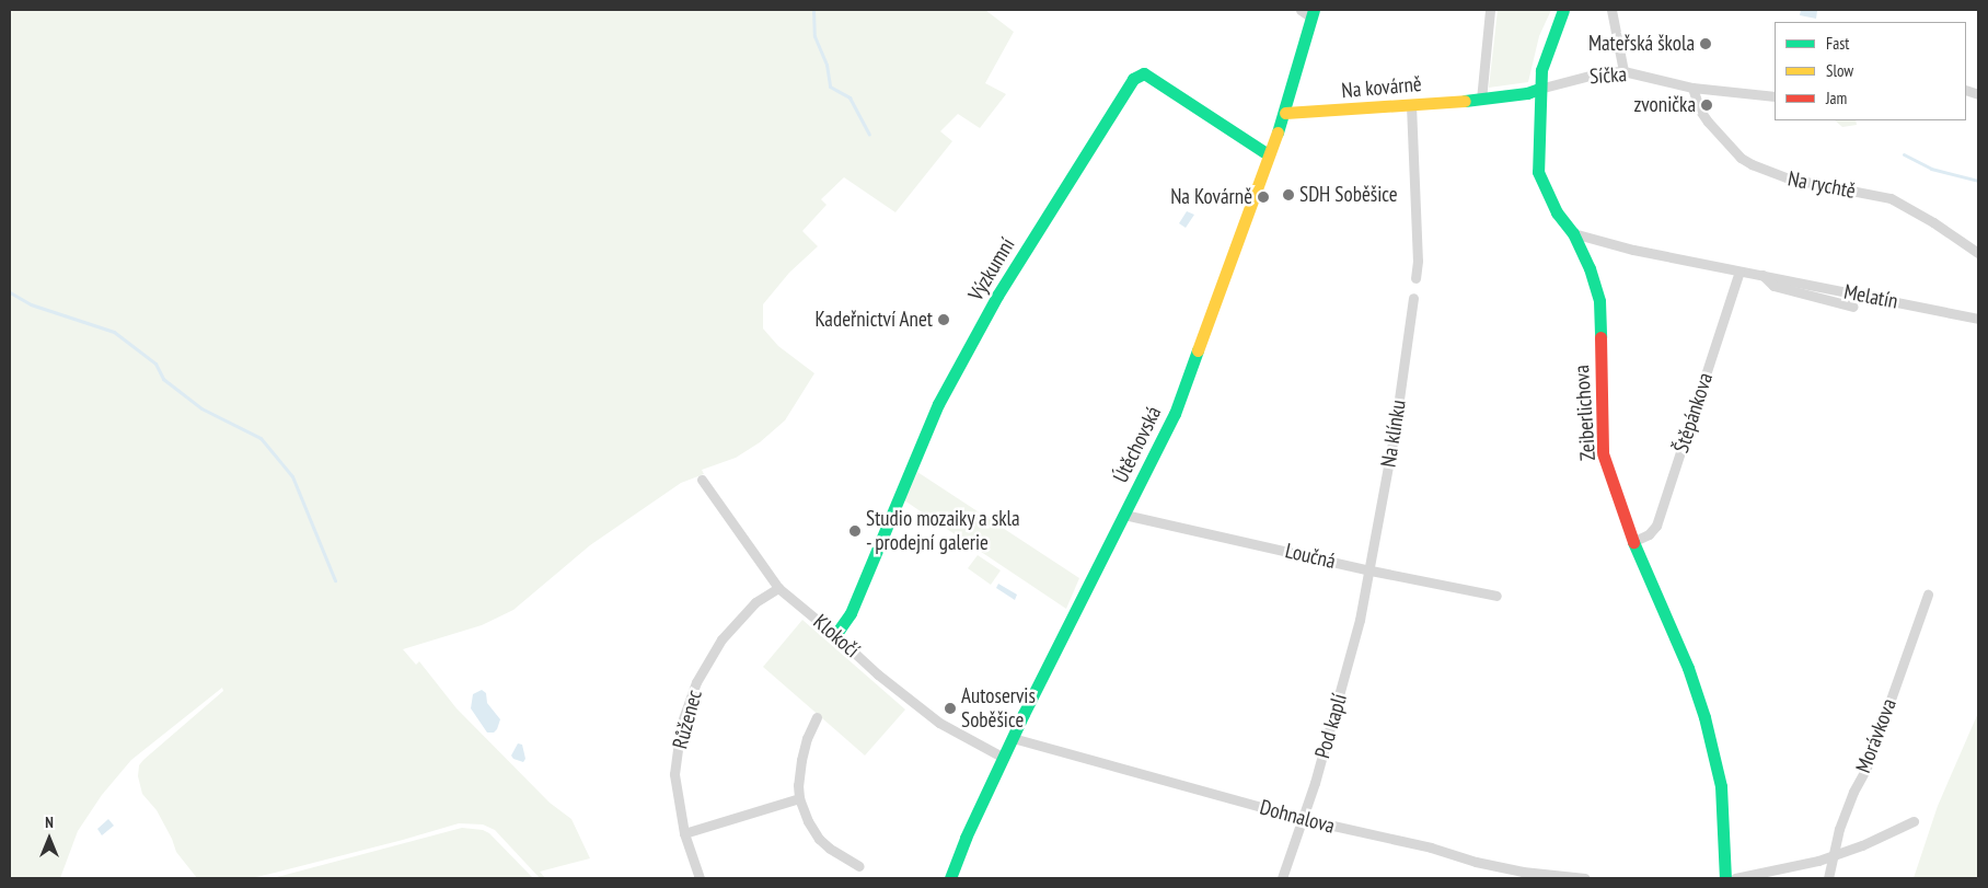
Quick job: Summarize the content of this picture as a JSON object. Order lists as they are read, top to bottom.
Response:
{
  "streets": {
    "street": [
      "Síčka",
      "Na kovárně",
      "Na rychtě",
      "Výzkumní",
      "Melatín",
      "Zeiberlichova",
      "Štěpánkova",
      "Na klínku",
      "Útěchovská",
      "Loučná",
      "Klokočí",
      "Růženec",
      "Pod kaplí",
      "Morávkova",
      "Dohnalova"
    ]
  },
  "crossings": [
    ["Síčka", "Na kovárně"],
    ["Síčka", "Na rychtě"],
    ["Síčka", "Zeiberlichova"],
    ["Na kovárně", "Zeiberlichova"],
    ["Na kovárně", "Útěchovská"],
    ["Výzkumní", "Útěchovská"],
    ["Výzkumní", "Klokočí"],
    ["Melatín", "Zeiberlichova"],
    ["Melatín", "Štěpánkova"],
    ["Zeiberlichova", "Štěpánkova"],
    ["Na klínku", "Loučná"],
    ["Na klínku", "Pod kaplí"],
    ["Útěchovská", "Loučná"],
    ["Útěchovská", "Klokočí"],
    ["Útěchovská", "Dohnalova"],
    ["Loučná", "Pod kaplí"],
    ["Klokočí", "Růženec"],
    ["Pod kaplí", "Dohnalova"]
  ],
  "places": [
    "Mateřská škola",
    "zvonička",
    "SDH Soběšice",
    "Na Kovárně",
    "Kadeřnictví Anet",
    "Studio mozaiky a skla - prodejní galerie",
    "Autoservis Soběšice"
  ],
  "legend": ["Fast", "Slow", "Jam"],
  "north": "top"
}
